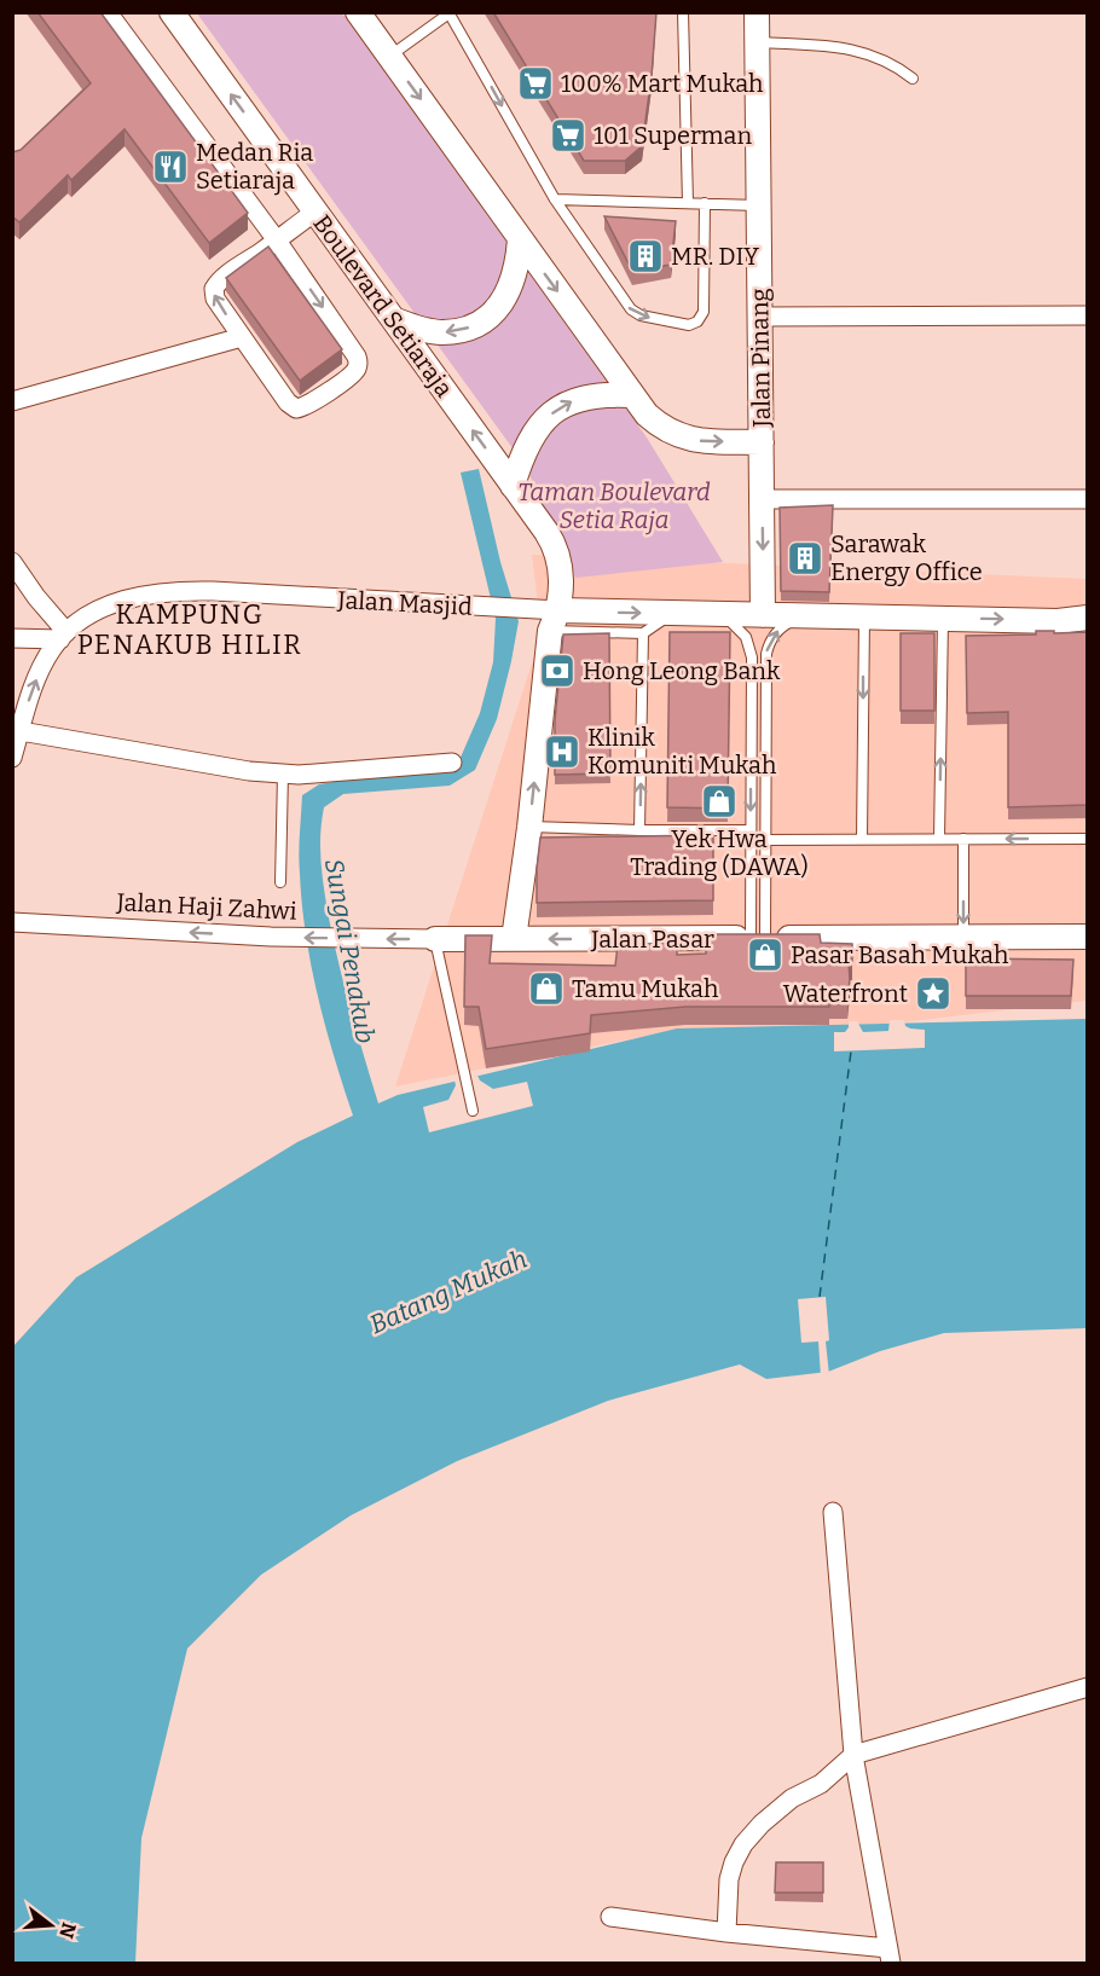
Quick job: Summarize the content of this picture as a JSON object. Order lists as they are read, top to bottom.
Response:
{
  "streets": {
    "street": [
      "Boulevard Setiaraja",
      "Jalan Pinang",
      "Jalan Masjid",
      "Jalan Haji Zahwi",
      "Jalan Pasar"
    ]
  },
  "crossings": [
    ["Boulevard Setiaraja", "Jalan Masjid"],
    ["Jalan Haji Zahwi", "Jalan Pasar"]
  ],
  "one_way": ["Jalan Haji Zahwi", "Jalan Pasar"],
  "districts": ["KAMPUNG PENAKUB HILIR"],
  "water": ["Sungai Penakub", "Batang Mukah"],
  "parks": ["Taman Boulevard Setia Raja"],
  "places": {
    "supermarket": ["100% Mart Mukah", "101 Superman"],
    "restaurant": ["Medan Ria Setiaraja"],
    "building": ["MR. DIY", "Sarawak Energy Office"],
    "bank": ["Hong Leong Bank"],
    "hospital": ["Klinik Komuniti Mukah"],
    "shop": ["Yek Hwa Trading (DAWA)", "Pasar Basah Mukah", "Tamu Mukah"],
    "place": ["Waterfront"]
  },
  "north": "right"
}
